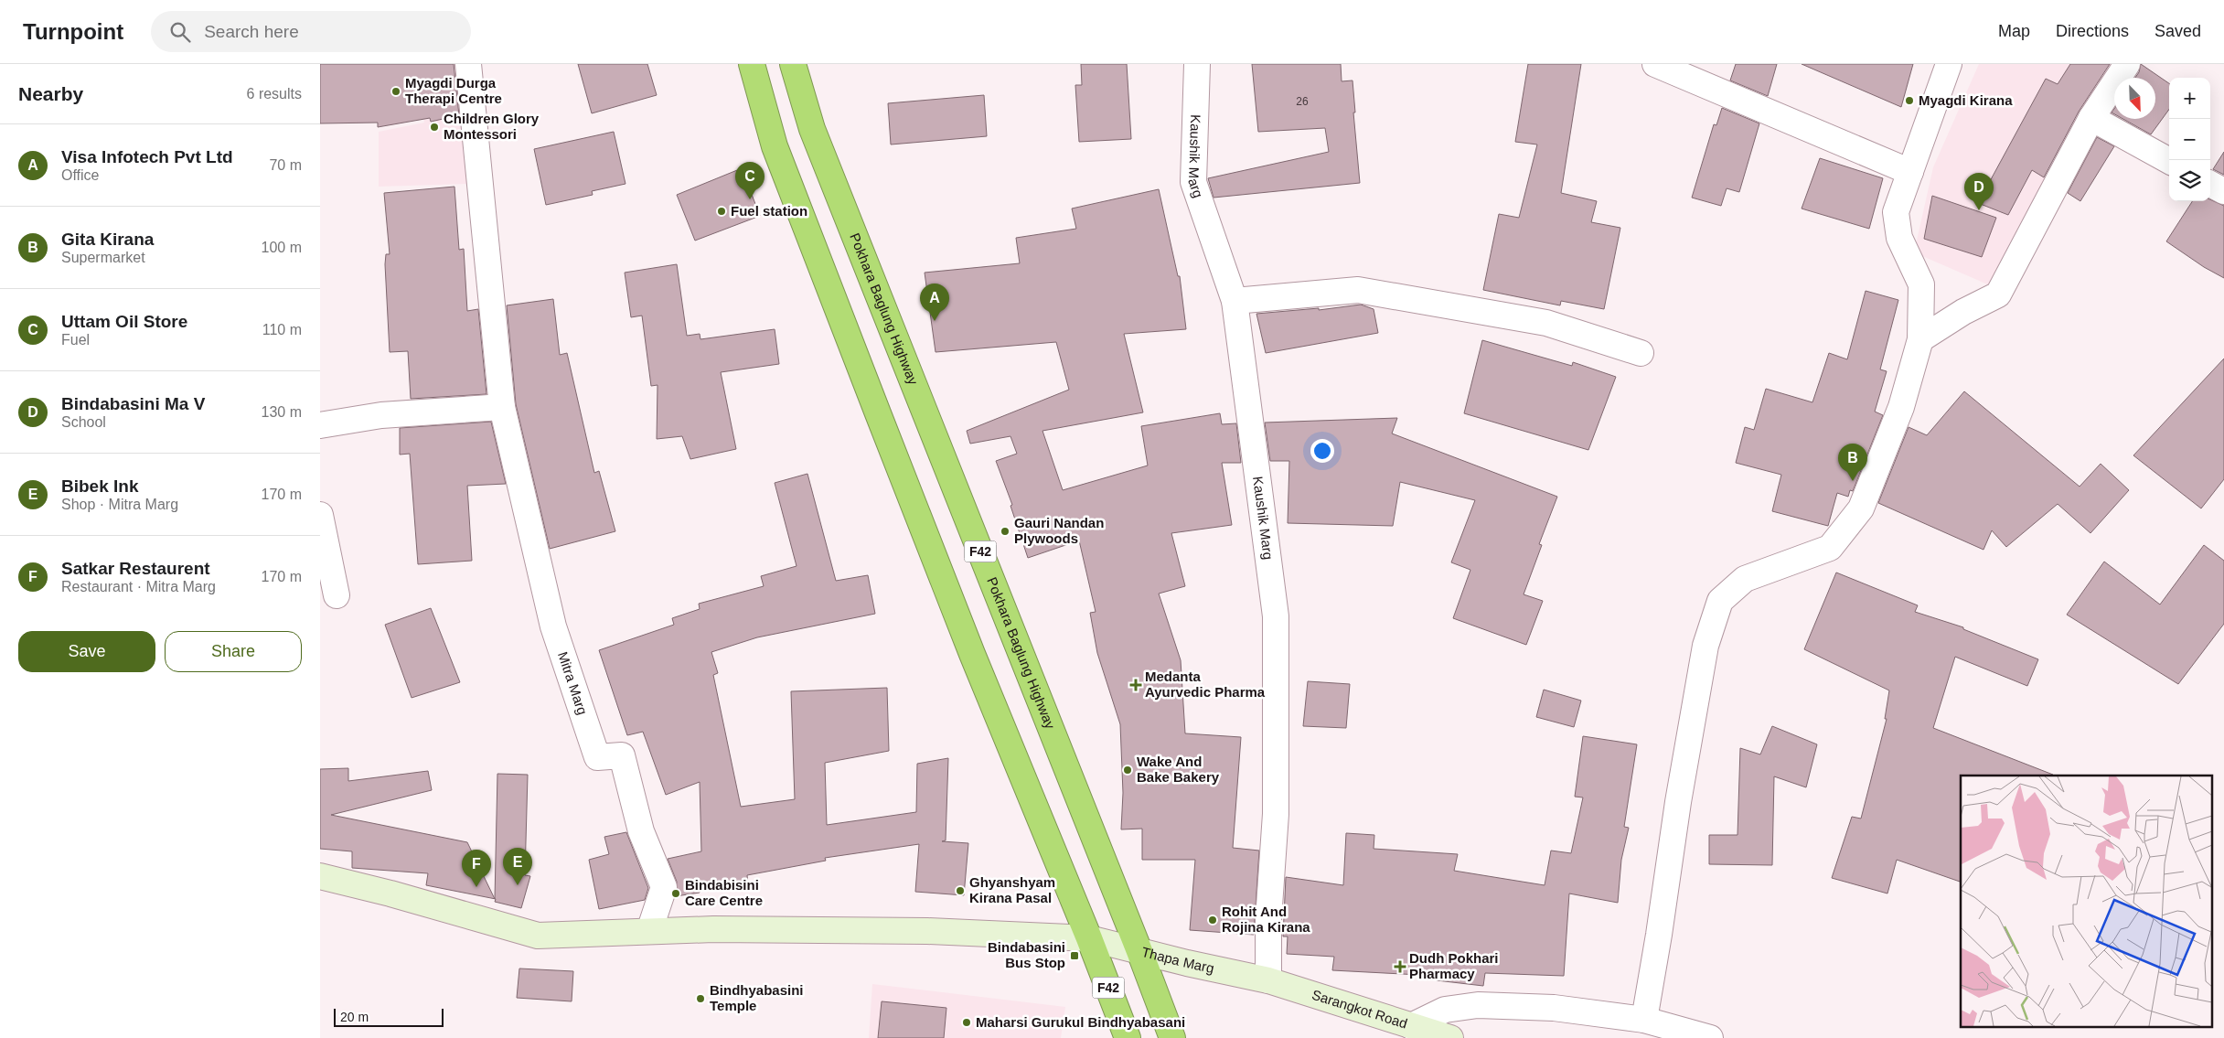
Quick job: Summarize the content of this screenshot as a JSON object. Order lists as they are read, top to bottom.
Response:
{
  "streets": {
    "highway": ["Pokhara Baglung Highway", "F42"],
    "main road": ["Thapa Marg", "Sarangkot Road"],
    "street": ["Kaushik Marg", "Mitra Marg"]
  },
  "crossings": [
    ["Kaushik Marg", "Thapa Marg"],
    ["Kaushik Marg", "Sarangkot Road"],
    ["Pokhara Baglung Highway", "Thapa Marg"],
    ["F42", "Thapa Marg"],
    ["Mitra Marg", "Thapa Marg"],
    ["Thapa Marg", "Sarangkot Road"]
  ],
  "places": {
    "other": [
      "Myagdi Durga Therapi Centre",
      "Myagdi Kirana",
      "Children Glory Montessori",
      "Fuel station",
      "Gauri Nandan Plywoods",
      "Wake And Bake Bakery",
      "Ghyanshyam Kirana Pasal",
      "Bindabisini Care Centre",
      "Rohit And Rojina Kirana",
      "Bindhyabasini Temple",
      "Maharsi Gurukul Bindhyabasani"
    ],
    "health": ["Medanta Ayurvedic Pharma", "Dudh Pokhari Pharmacy"],
    "transit": ["Bindabasini Bus Stop"]
  },
  "house_numbers": ["26"],
  "scale_bar": "20 m",
  "north": "bottom right",
  "page": {
    "header": "Turnpoint",
    "search": "Search here",
    "nav": ["Map", "Directions", "Saved"],
    "heading": ["Nearby", "6 results"],
    "map_buttons": ["+", "−"],
    "list": [
      {
        "mark": "A",
        "name": "Visa Infotech Pvt Ltd",
        "note": "Office",
        "value": "70 m"
      },
      {
        "mark": "B",
        "name": "Gita Kirana",
        "note": "Supermarket",
        "value": "100 m"
      },
      {
        "mark": "C",
        "name": "Uttam Oil Store",
        "note": "Fuel",
        "value": "110 m"
      },
      {
        "mark": "D",
        "name": "Bindabasini Ma V",
        "note": "School",
        "value": "130 m"
      },
      {
        "mark": "E",
        "name": "Bibek Ink",
        "note": "Shop · Mitra Marg",
        "value": "170 m"
      },
      {
        "mark": "F",
        "name": "Satkar Restaurent",
        "note": "Restaurant · Mitra Marg",
        "value": "170 m"
      }
    ],
    "pins": [
      "C",
      "D",
      "A",
      "B",
      "E",
      "F"
    ],
    "buttons": ["Save", "Share"],
    "scale": "20 m"
  }
}
